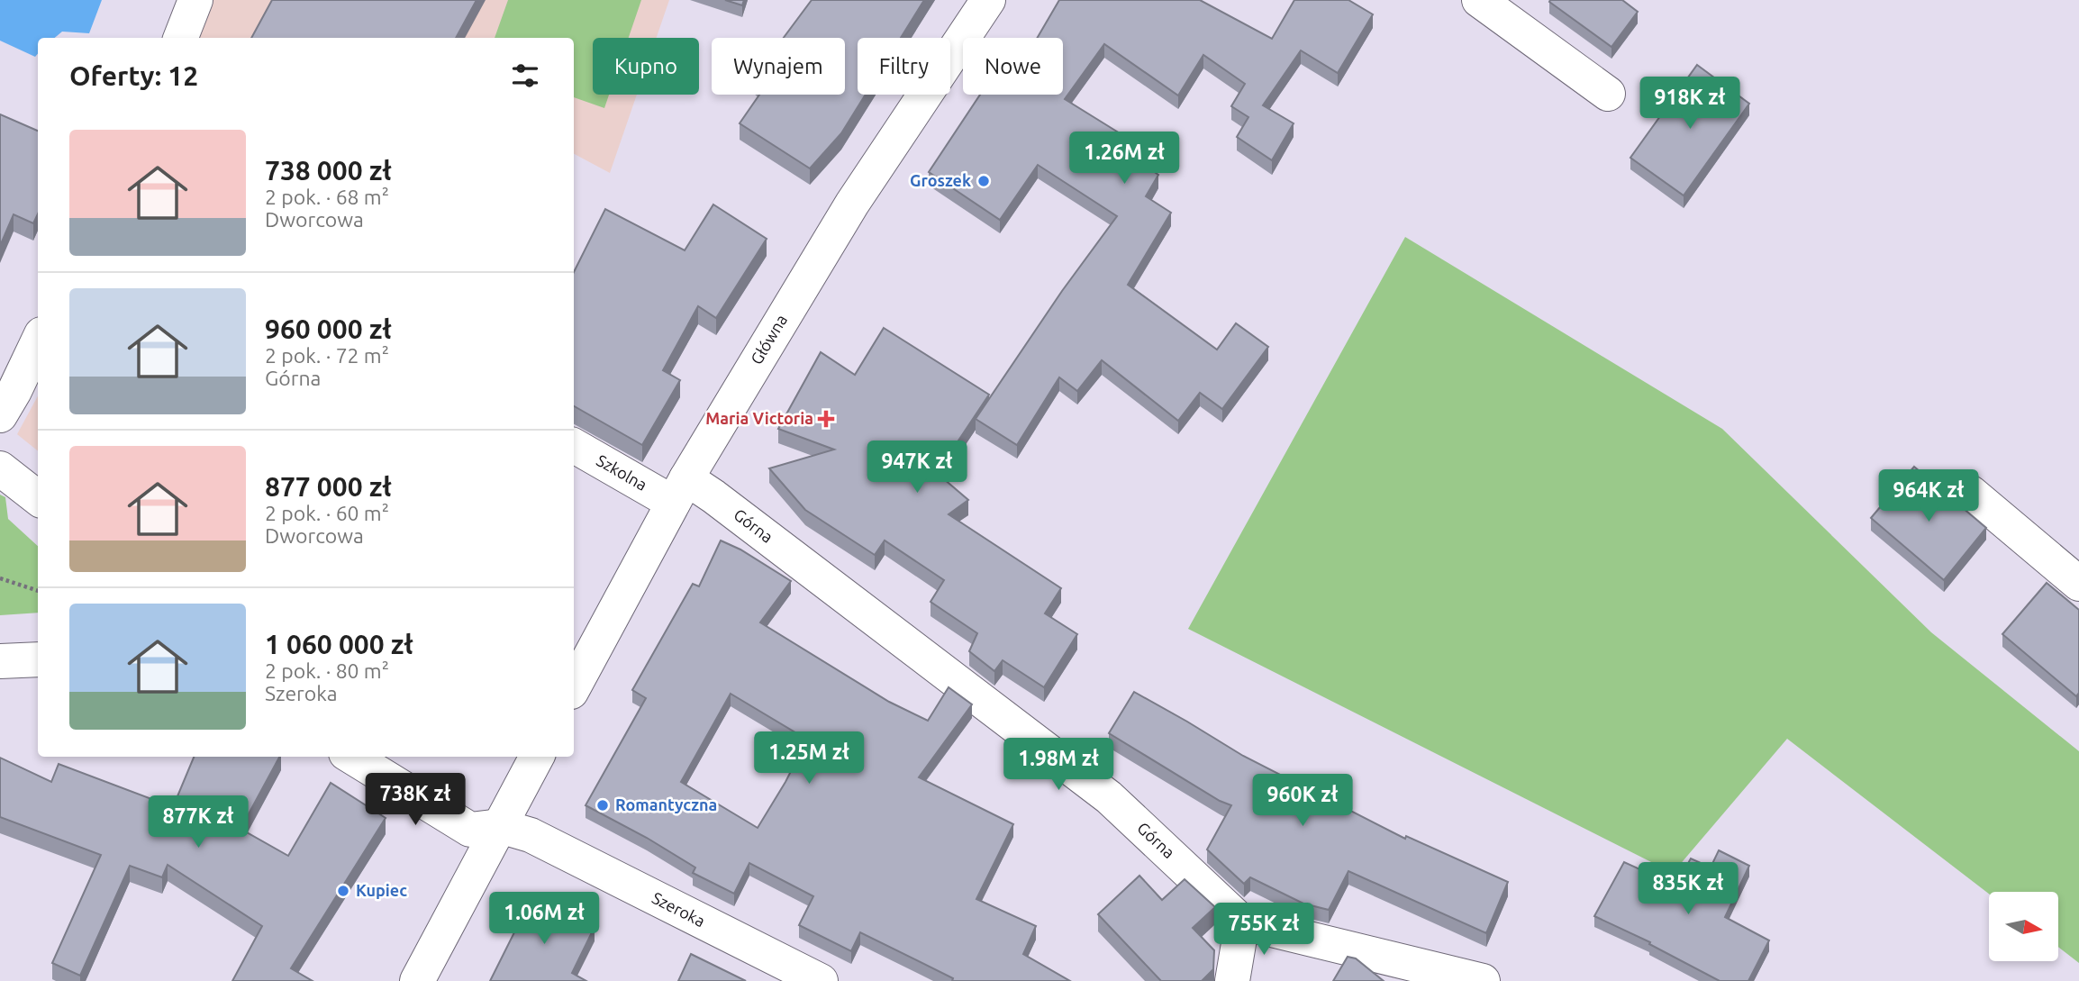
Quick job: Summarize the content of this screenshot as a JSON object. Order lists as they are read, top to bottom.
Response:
{
  "streets": {
    "street": [
      "Główna",
      "Szkolna",
      "Górna",
      "Szeroka"
    ]
  },
  "crossings": [
    ["Główna", "Szkolna"],
    ["Główna", "Górna"],
    ["Szkolna", "Górna"]
  ],
  "places": {
    "other": ["Groszek", "Romantyczna", "Kupiec"],
    "health": ["Maria Victoria"]
  },
  "north": "right",
  "page": {
    "chip": [
      "Kupno",
      "Wynajem",
      "Filtry",
      "Nowe"
    ],
    "heading": "Oferty: 12",
    "price": [
      "918K zł",
      "1.26M zł",
      "947K zł",
      "964K zł",
      "1.25M zł",
      "1.98M zł",
      "738K zł",
      "960K zł",
      "877K zł",
      "835K zł",
      "1.06M zł",
      "755K zł"
    ],
    "list": [
      {
        "name": "738 000 zł",
        "note": "2 pok. · 68 m² · Dworcowa"
      },
      {
        "name": "960 000 zł",
        "note": "2 pok. · 72 m² · Górna"
      },
      {
        "name": "877 000 zł",
        "note": "2 pok. · 60 m² · Dworcowa"
      },
      {
        "name": "1 060 000 zł",
        "note": "2 pok. · 80 m² · Szeroka"
      }
    ]
  }
}
